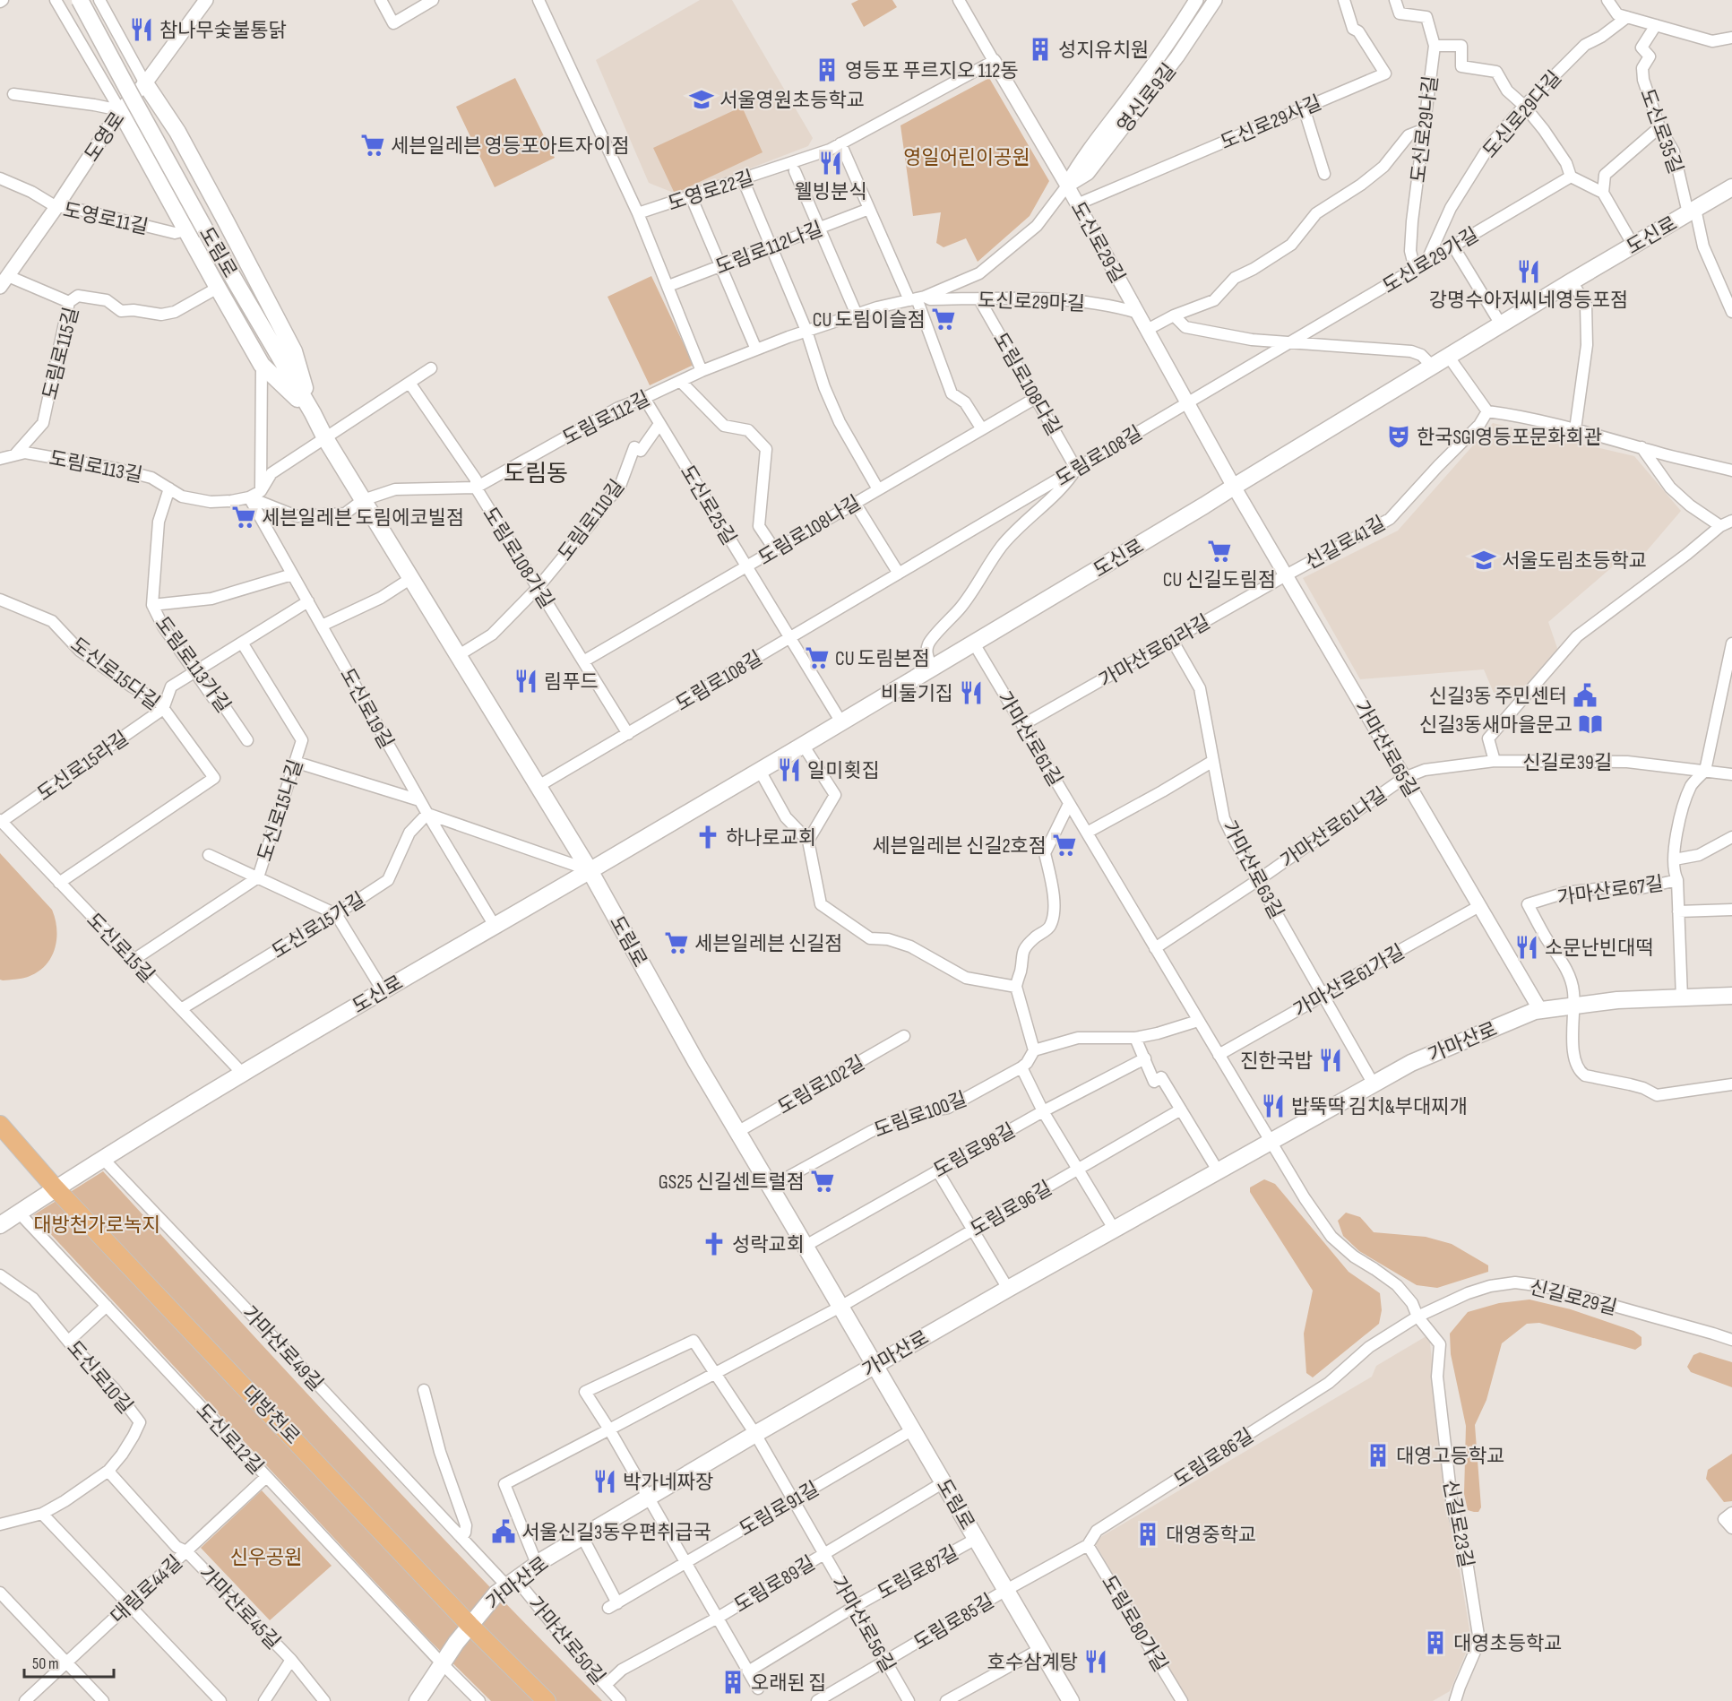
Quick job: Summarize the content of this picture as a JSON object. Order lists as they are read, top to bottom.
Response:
{
  "streets": {
    "main road": [
      "도신로",
      "도림로",
      "가마산로",
      "대방천로"
    ],
    "street": [
      "영신로9길",
      "도신로29다길",
      "도신로29사길",
      "도신로29나길",
      "도신로35길",
      "도영로",
      "도영로22길",
      "도영로11길",
      "도신로29길",
      "도림로112나길",
      "도신로29가길",
      "도신로29마길",
      "도림로115길",
      "도림로108다길",
      "도림로112길",
      "도림로108길",
      "도림로113길",
      "도신로25길",
      "도림로110길",
      "도림로108나길",
      "신길로41길",
      "도림로108가길",
      "가마산로61라길",
      "도림로113가길",
      "도신로15다길",
      "도신로19길",
      "가마산로61길",
      "가마산로65길",
      "신길로39길",
      "도신로15라길",
      "도신로15나길",
      "가마산로61나길",
      "가마산로63길",
      "가마산로67길",
      "도신로15가길",
      "도신로15길",
      "가마산로61가길",
      "도림로102길",
      "도림로100길",
      "도림로98길",
      "도림로96길",
      "신길로29길",
      "가마산로49길",
      "도신로10길",
      "도신로12길",
      "도림로86길",
      "도림로91길",
      "신길로23길",
      "도림로87길",
      "도림로89길",
      "대림로44길",
      "가마산로45길",
      "도림로85길",
      "도림로80가길",
      "가마산로56길",
      "가마산로50길"
    ]
  },
  "crossings": [
    ["영신로9길", "도신로29길"],
    ["영신로9길", "도림로112길"],
    ["도신로29다길", "도신로29가길"],
    ["도신로29사길", "도신로29길"],
    ["도신로29나길", "도신로29가길"],
    ["도신로35길", "도신로"],
    ["도영로", "도영로11길"],
    ["도영로", "도림로115길"],
    ["도영로22길", "도신로29길"],
    ["도신로", "도신로29길"],
    ["도신로", "도림로"],
    ["도신로", "도신로25길"],
    ["도신로", "도신로19길"],
    ["도신로", "가마산로61길"],
    ["도신로", "가마산로65길"],
    ["도신로", "도신로15길"],
    ["도신로", "가마산로49길"],
    ["도신로", "대방천로"],
    ["도신로", "도신로12길"],
    ["도신로29길", "도신로29가길"],
    ["도신로29길", "도신로29마길"],
    ["도신로29길", "도림로112길"],
    ["도신로29길", "도림로108길"],
    ["도신로29길", "가마산로65길"],
    ["도림로", "도림로112길"],
    ["도림로", "도림로108길"],
    ["도림로", "도림로113길"],
    ["도림로", "도림로110길"],
    ["도림로", "가마산로"],
    ["도림로", "도림로102길"],
    ["도림로", "도림로100길"],
    ["도림로", "도림로98길"],
    ["도림로", "도림로96길"],
    ["도림로", "도림로86길"],
    ["도림로", "도림로91길"],
    ["도림로", "도림로87길"],
    ["도림로", "도림로89길"],
    ["도림로", "도림로85길"],
    ["도신로29가길", "도림로108길"],
    ["도신로29마길", "도림로108다길"],
    ["도신로29마길", "도림로112길"],
    ["도림로115길", "도림로113길"],
    ["도림로108다길", "도림로108길"],
    ["도림로108다길", "도림로108나길"],
    ["도림로112길", "도신로25길"],
    ["도림로112길", "도림로108가길"],
    ["도림로108길", "도신로25길"],
    ["도림로108길", "도림로108가길"],
    ["도림로113길", "도림로113가길"],
    ["도림로113길", "도신로19길"],
    ["도신로25길", "도림로110길"],
    ["도신로25길", "도림로108나길"],
    ["도림로110길", "도림로108가길"],
    ["도림로108나길", "도림로108가길"],
    ["신길로41길", "가마산로61라길"],
    ["신길로41길", "가마산로65길"],
    ["가마산로61라길", "가마산로61길"],
    ["가마산로61라길", "가마산로65길"],
    ["가마산로61라길", "가마산로63길"],
    ["도신로15다길", "도신로15라길"],
    ["도신로15다길", "도신로15길"],
    ["도신로19길", "도신로15가길"],
    ["가마산로61길", "가마산로61나길"],
    ["가마산로61길", "가마산로61가길"],
    ["가마산로61길", "가마산로"],
    ["가마산로61길", "신길로23길"],
    ["가마산로65길", "신길로39길"],
    ["가마산로65길", "가마산로61나길"],
    ["가마산로65길", "가마산로61가길"],
    ["가마산로65길", "가마산로"],
    ["신길로39길", "가마산로61나길"],
    ["도신로15라길", "도신로15길"],
    ["도신로15나길", "도신로15길"],
    ["가마산로61나길", "가마산로63길"],
    ["가마산로63길", "가마산로61가길"],
    ["가마산로63길", "가마산로"],
    ["가마산로67길", "가마산로"],
    ["도신로15가길", "도신로15길"],
    ["가마산로", "가마산로49길"],
    ["가마산로", "대방천로"],
    ["가마산로", "도신로12길"],
    ["가마산로", "도림로91길"],
    ["가마산로", "신길로23길"],
    ["가마산로", "가마산로56길"],
    ["가마산로", "가마산로50길"],
    ["신길로29길", "도림로86길"],
    ["신길로29길", "신길로23길"],
    ["가마산로49길", "가마산로50길"],
    ["도신로10길", "가마산로45길"],
    ["도신로12길", "대림로44길"],
    ["도림로86길", "신길로23길"],
    ["도림로86길", "도림로85길"],
    ["도림로86길", "도림로80가길"],
    ["도림로91길", "가마산로56길"],
    ["도림로87길", "가마산로56길"],
    ["도림로89길", "가마산로56길"],
    ["도림로89길", "가마산로50길"],
    ["대림로44길", "가마산로45길"],
    ["도림로85길", "가마산로56길"]
  ],
  "districts": ["도림동"],
  "parks": ["영일어린이공원", "대방천가로녹지", "신우공원"],
  "places": {
    "restaurant": [
      "참나무숯불통닭",
      "웰빙분식",
      "강명수아저씨네영등포점",
      "림푸드",
      "비둘기집",
      "일미횟집",
      "소문난빈대떡",
      "진한국밥",
      "밥뚝딱 김치&부대찌개",
      "박가네짜장",
      "호수삼계탕"
    ],
    "building": [
      "성지유치원",
      "영등포 푸르지오 112동",
      "대영고등학교",
      "대영중학교",
      "대영초등학교",
      "오래된 집"
    ],
    "school or university": ["서울영원초등학교", "서울도림초등학교"],
    "supermarket": [
      "세븐일레븐 영등포아트자이점",
      "CU 도림이슬점",
      "세븐일레븐 도림에코빌점",
      "CU 신길도림점",
      "CU 도림본점",
      "세븐일레븐 신길2호점",
      "세븐일레븐 신길점",
      "GS25 신길센트럴점"
    ],
    "theatre": ["한국SGI영등포문화회관"],
    "public building": ["신길3동 주민센터", "서울신길3동우편취급국"],
    "library": ["신길3동새마을문고"],
    "church": ["하나로교회", "성락교회"]
  },
  "scale_bar": "50 m"
}
